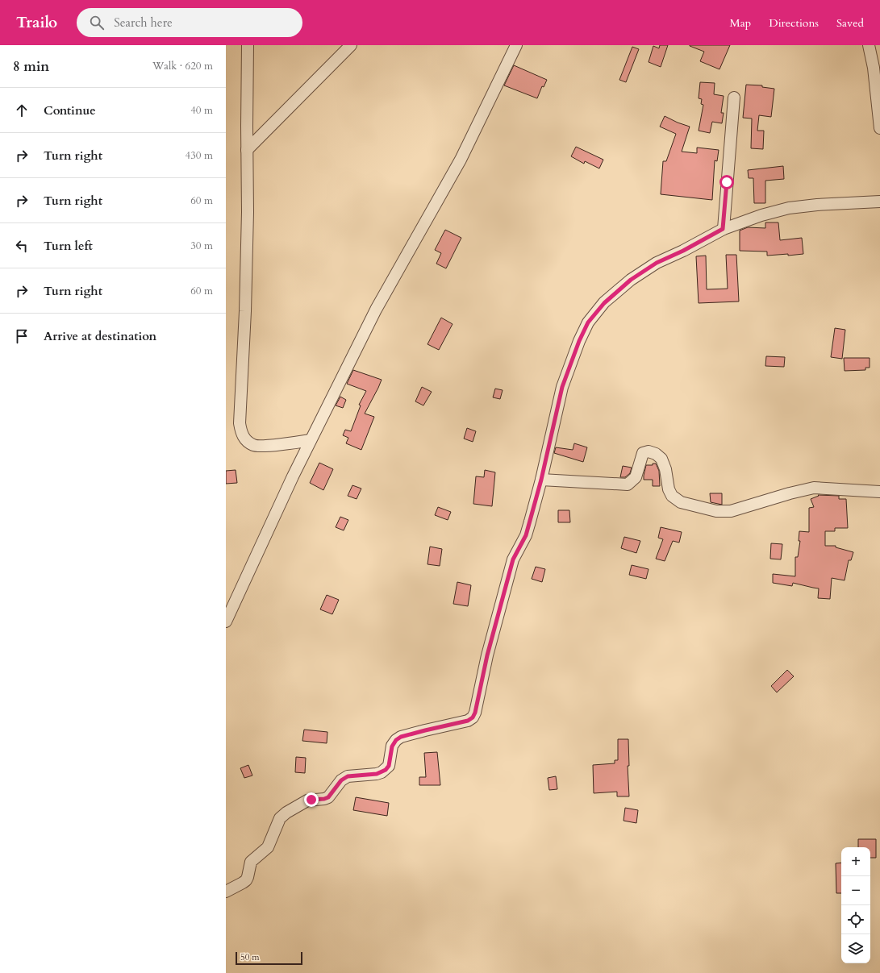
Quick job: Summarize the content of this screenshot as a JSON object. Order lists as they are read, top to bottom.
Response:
{
  "scale_bar": "50 m",
  "page": {
    "header": "Trailo",
    "search": "Search here",
    "nav": ["Map", "Directions", "Saved"],
    "heading": ["8 min", "Walk · 620 m"],
    "list": [
      ["Continue", "40 m"],
      ["Turn right", "430 m"],
      ["Turn right", "60 m"],
      ["Turn left", "30 m"],
      ["Turn right", "60 m"],
      "Arrive at destination"
    ],
    "map_buttons": ["+", "−"],
    "scale": "50 m"
  }
}
